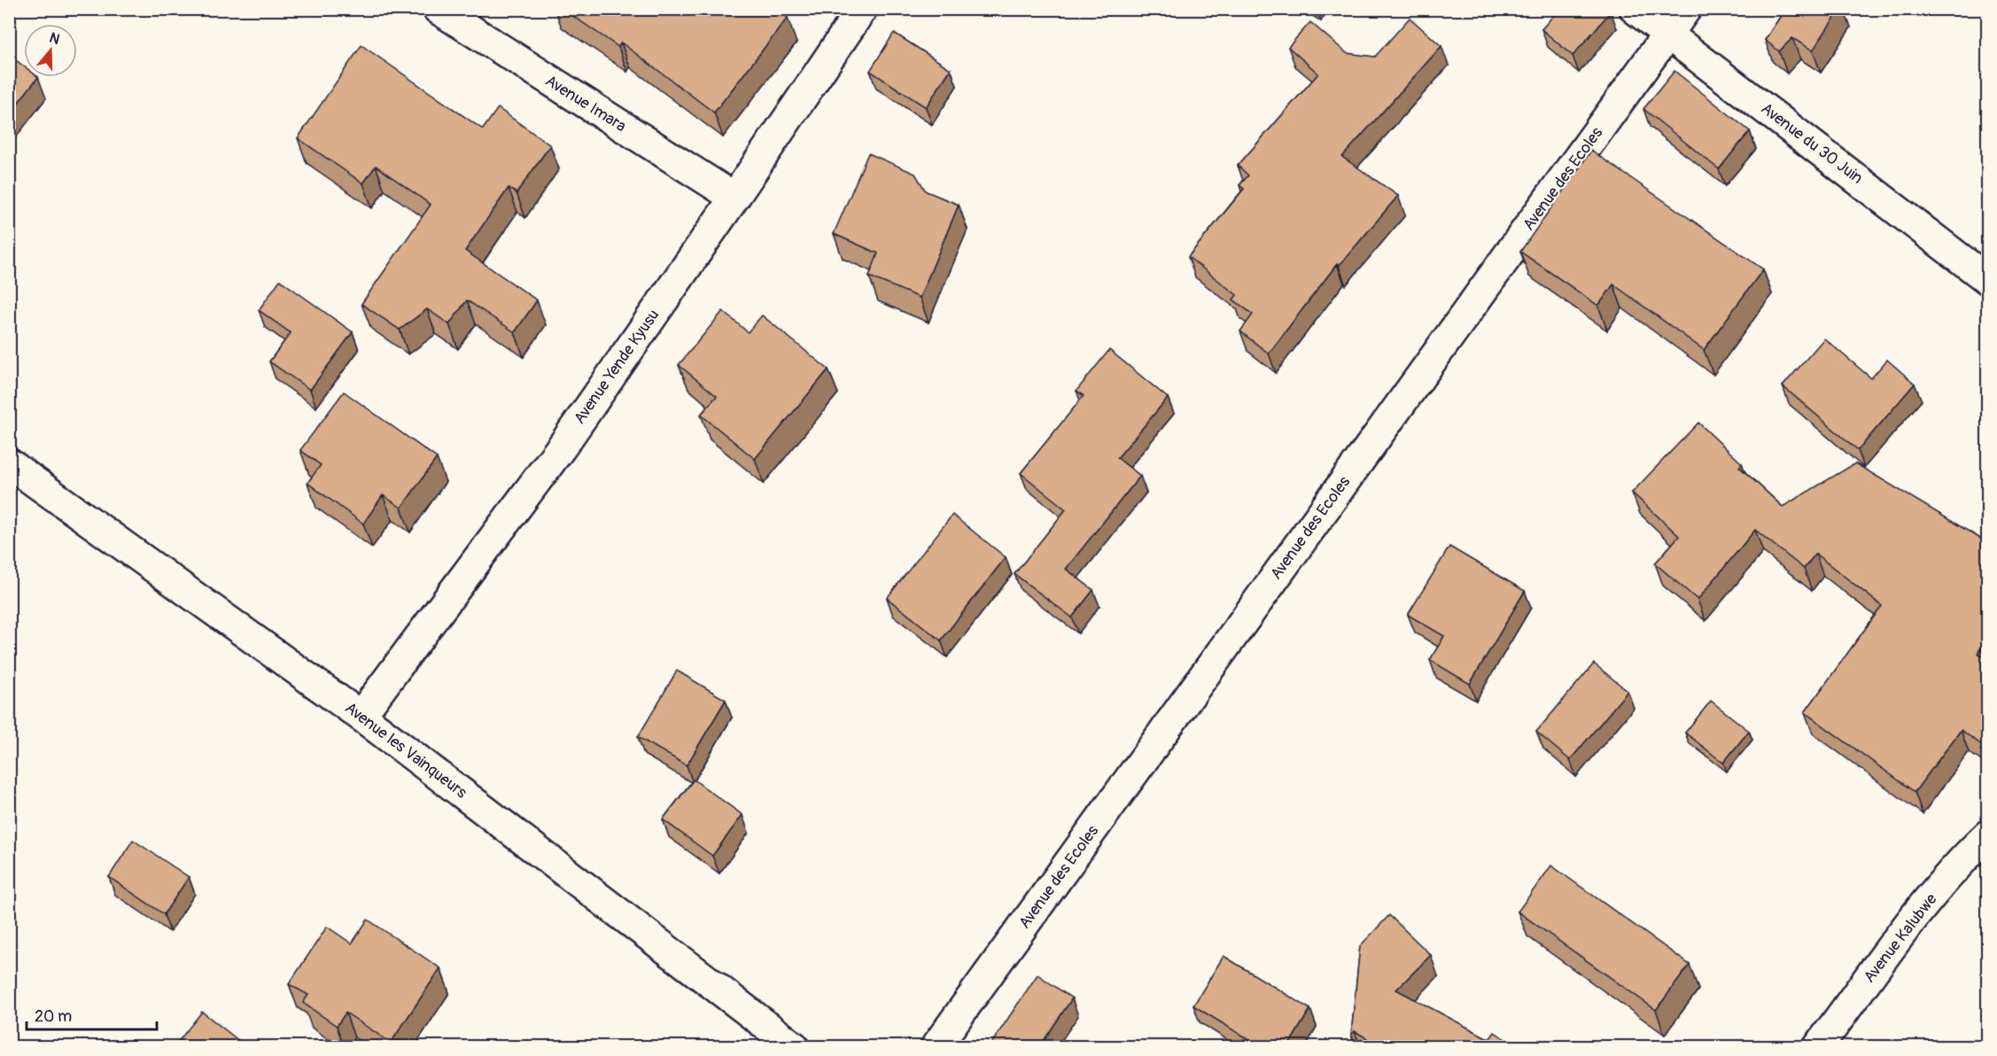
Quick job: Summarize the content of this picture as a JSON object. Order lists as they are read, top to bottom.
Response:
{
  "streets": {
    "street": [
      "Avenue Imara",
      "Avenue du 30 Juin",
      "Avenue des Ecoles",
      "Avenue Yende Kyusu",
      "Avenue les Vainqueurs",
      "Avenue Kalubwe"
    ]
  },
  "crossings": [
    ["Avenue Imara", "Avenue Yende Kyusu"],
    ["Avenue du 30 Juin", "Avenue des Ecoles"],
    ["Avenue Yende Kyusu", "Avenue les Vainqueurs"]
  ],
  "scale_bar": "20 m",
  "north": "top"
}
